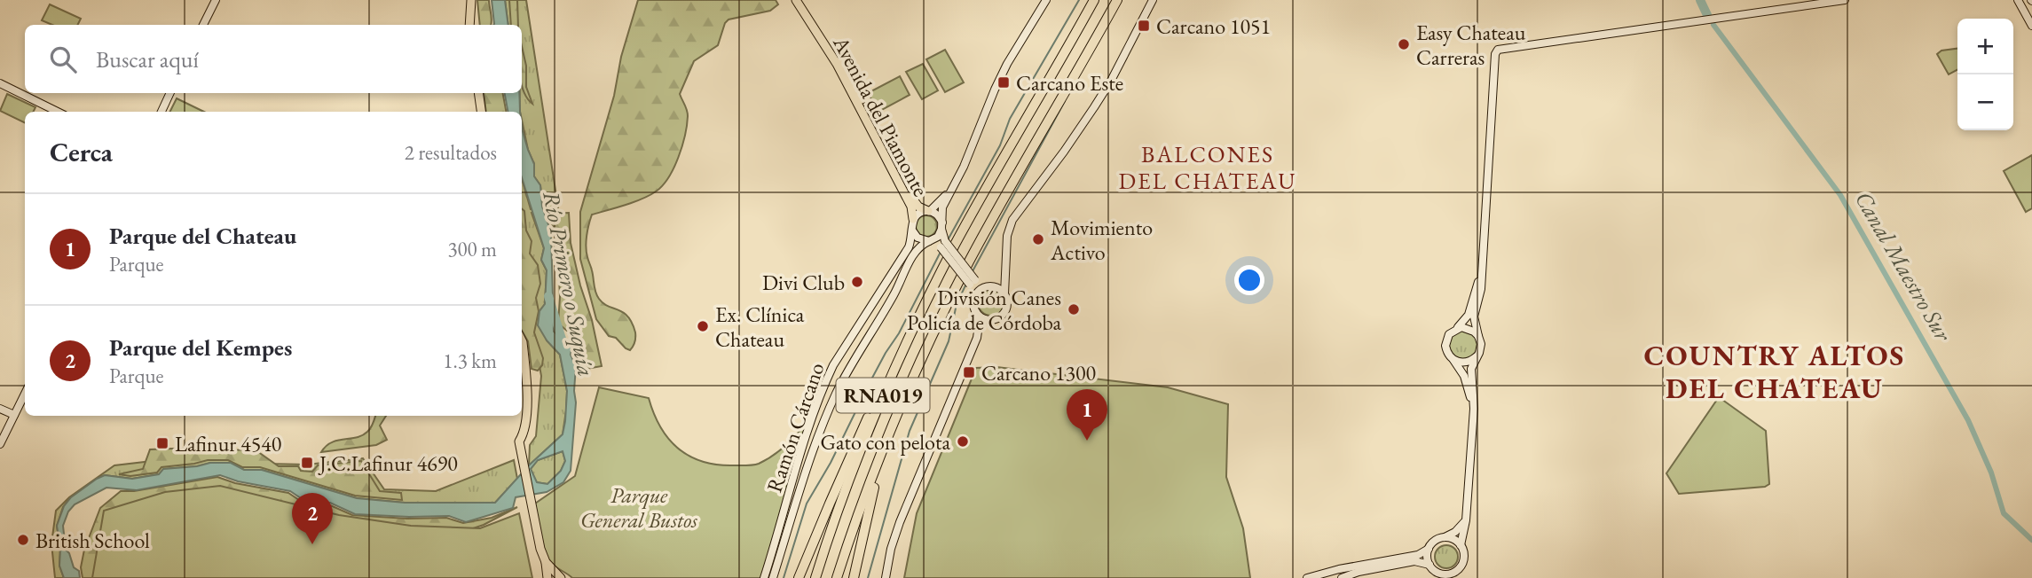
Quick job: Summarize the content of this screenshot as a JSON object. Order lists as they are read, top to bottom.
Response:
{
  "streets": {
    "highway": ["RNA019"],
    "main road": ["Avenida del Piamonte", "Ramón Cárcano"]
  },
  "crossings": [
    ["Avenida del Piamonte", "Ramón Cárcano"]
  ],
  "districts": ["BALCONES DEL CHATEAU", "COUNTRY ALTOS DEL CHATEAU"],
  "water": ["Canal Maestro Sur", "Río Primero o Suquía"],
  "parks": ["Parque General Bustos"],
  "places": {
    "transit": [
      "Carcano 1051",
      "Carcano Este",
      "Carcano 1300",
      "Lafinur 4540",
      "J.C.Lafinur 4690"
    ],
    "other": [
      "Easy Chateau Carreras",
      "Movimiento Activo",
      "Divi Club",
      "División Canes Policía de Córdoba",
      "Ex. Clínica Chateau",
      "Gato con pelota",
      "British School"
    ]
  },
  "page": {
    "map_buttons": ["+", "−"],
    "search": "Buscar aquí",
    "heading": ["Cerca", "2 resultados"],
    "list": [
      {
        "mark": "1",
        "name": "Parque del Chateau",
        "note": "Parque",
        "value": "300 m"
      },
      {
        "mark": "2",
        "name": "Parque del Kempes",
        "note": "Parque",
        "value": "1.3 km"
      }
    ],
    "pins": ["1", "2"]
  }
}
